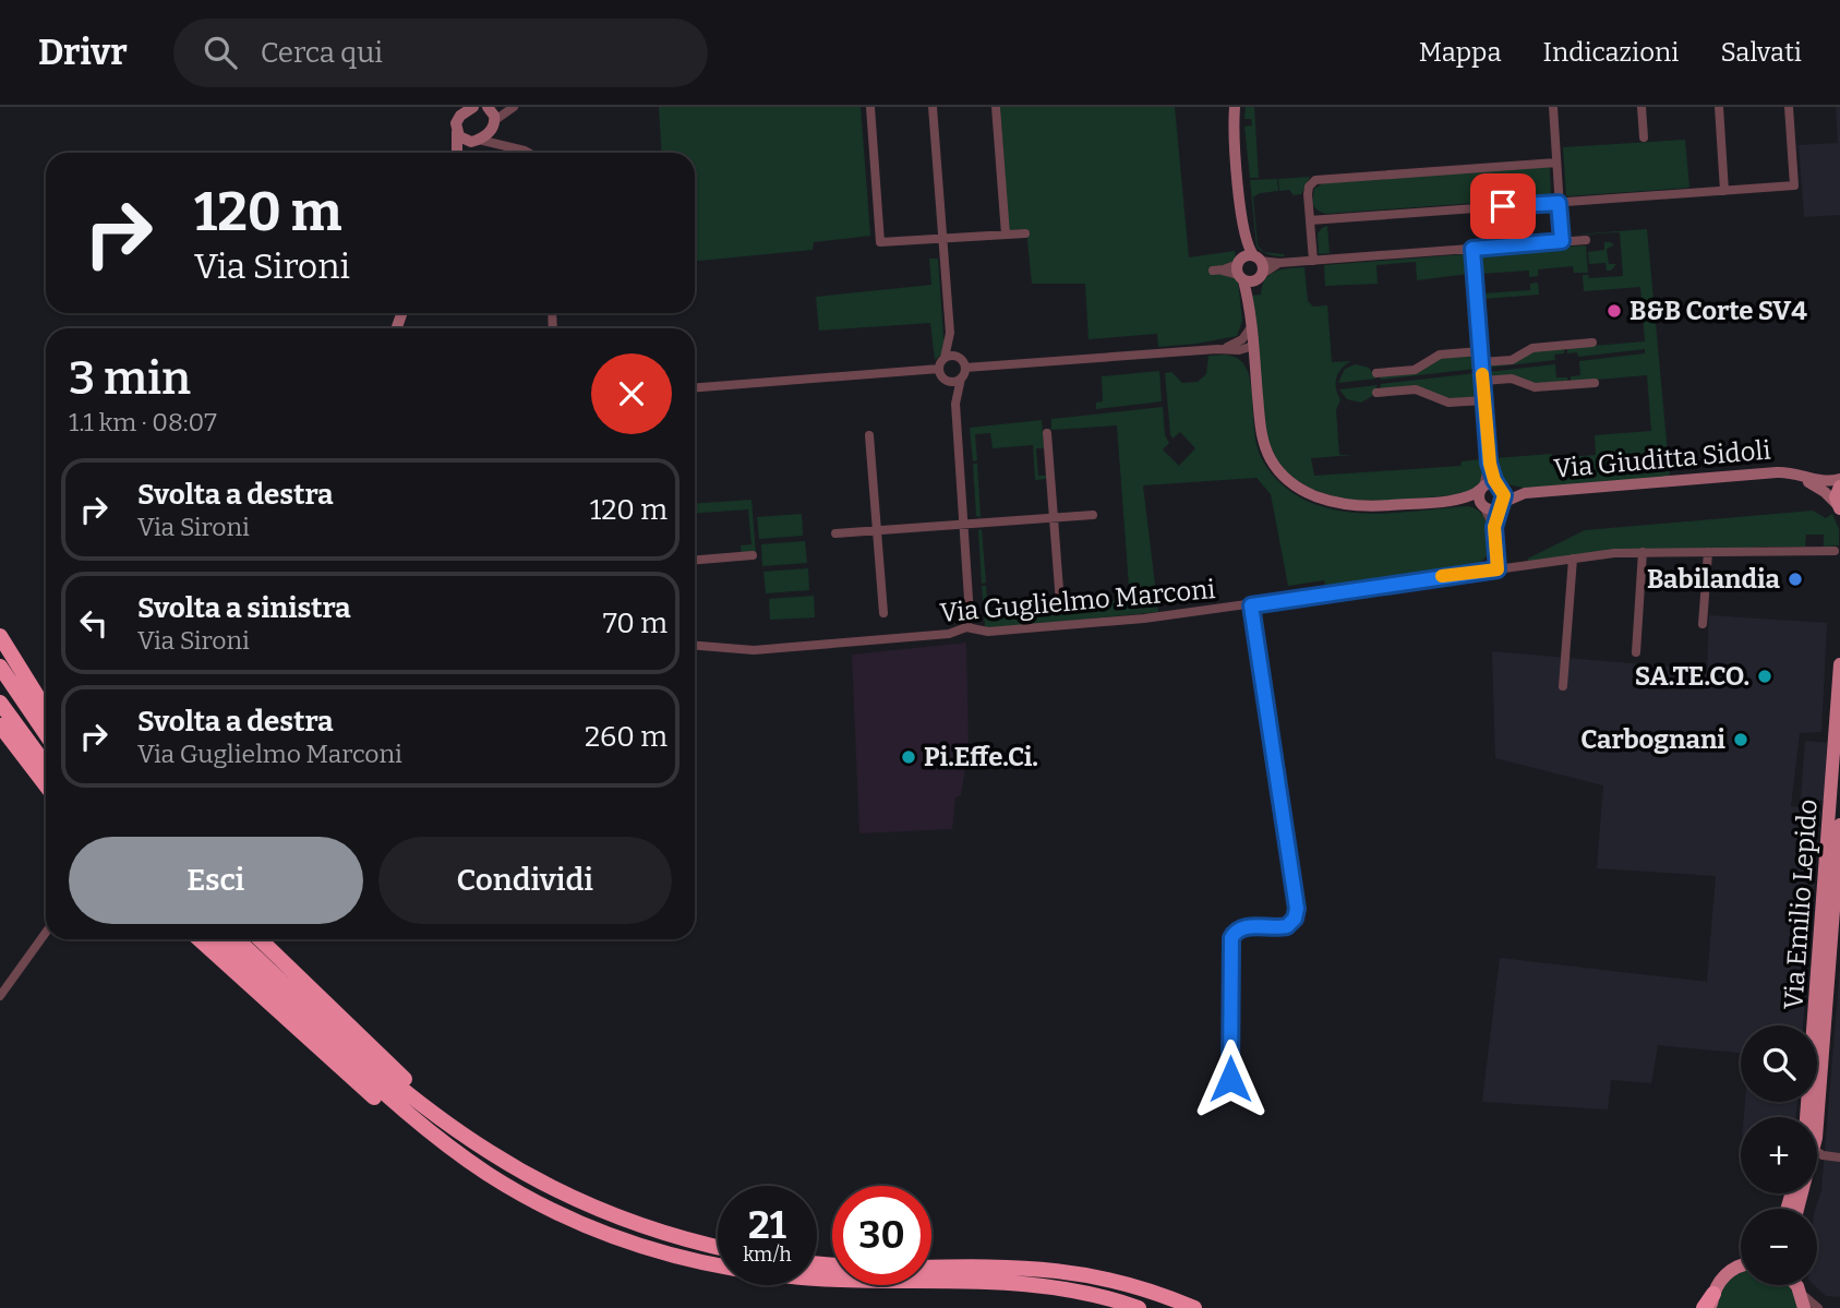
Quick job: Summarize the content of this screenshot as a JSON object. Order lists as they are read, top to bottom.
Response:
{
  "streets": {
    "main road": ["Via Emilio Lepido"],
    "street": ["Via Giuditta Sidoli", "Via Guglielmo Marconi"]
  },
  "places": [
    "B&B Corte SV4",
    "Babilandia",
    "SA.TE.CO.",
    "Carbognani",
    "Pi.Effe.Ci."
  ],
  "page": {
    "header": "Drivr",
    "search": "Cerca qui",
    "nav": ["Mappa", "Indicazioni", "Salvati"],
    "turn": ["120 m", "Via Sironi"],
    "heading": ["3 min", "1.1 km · 08:07"],
    "list": [
      {
        "name": "Svolta a destra",
        "note": "Via Sironi",
        "value": "120 m"
      },
      {
        "name": "Svolta a sinistra",
        "note": "Via Sironi",
        "value": "70 m"
      },
      {
        "name": "Svolta a destra",
        "note": "Via Guglielmo Marconi",
        "value": "260 m"
      }
    ],
    "buttons": ["Esci", "Condividi"],
    "map_buttons": ["+", "−"],
    "speed": "21 km/h",
    "limit": "30"
  }
}
